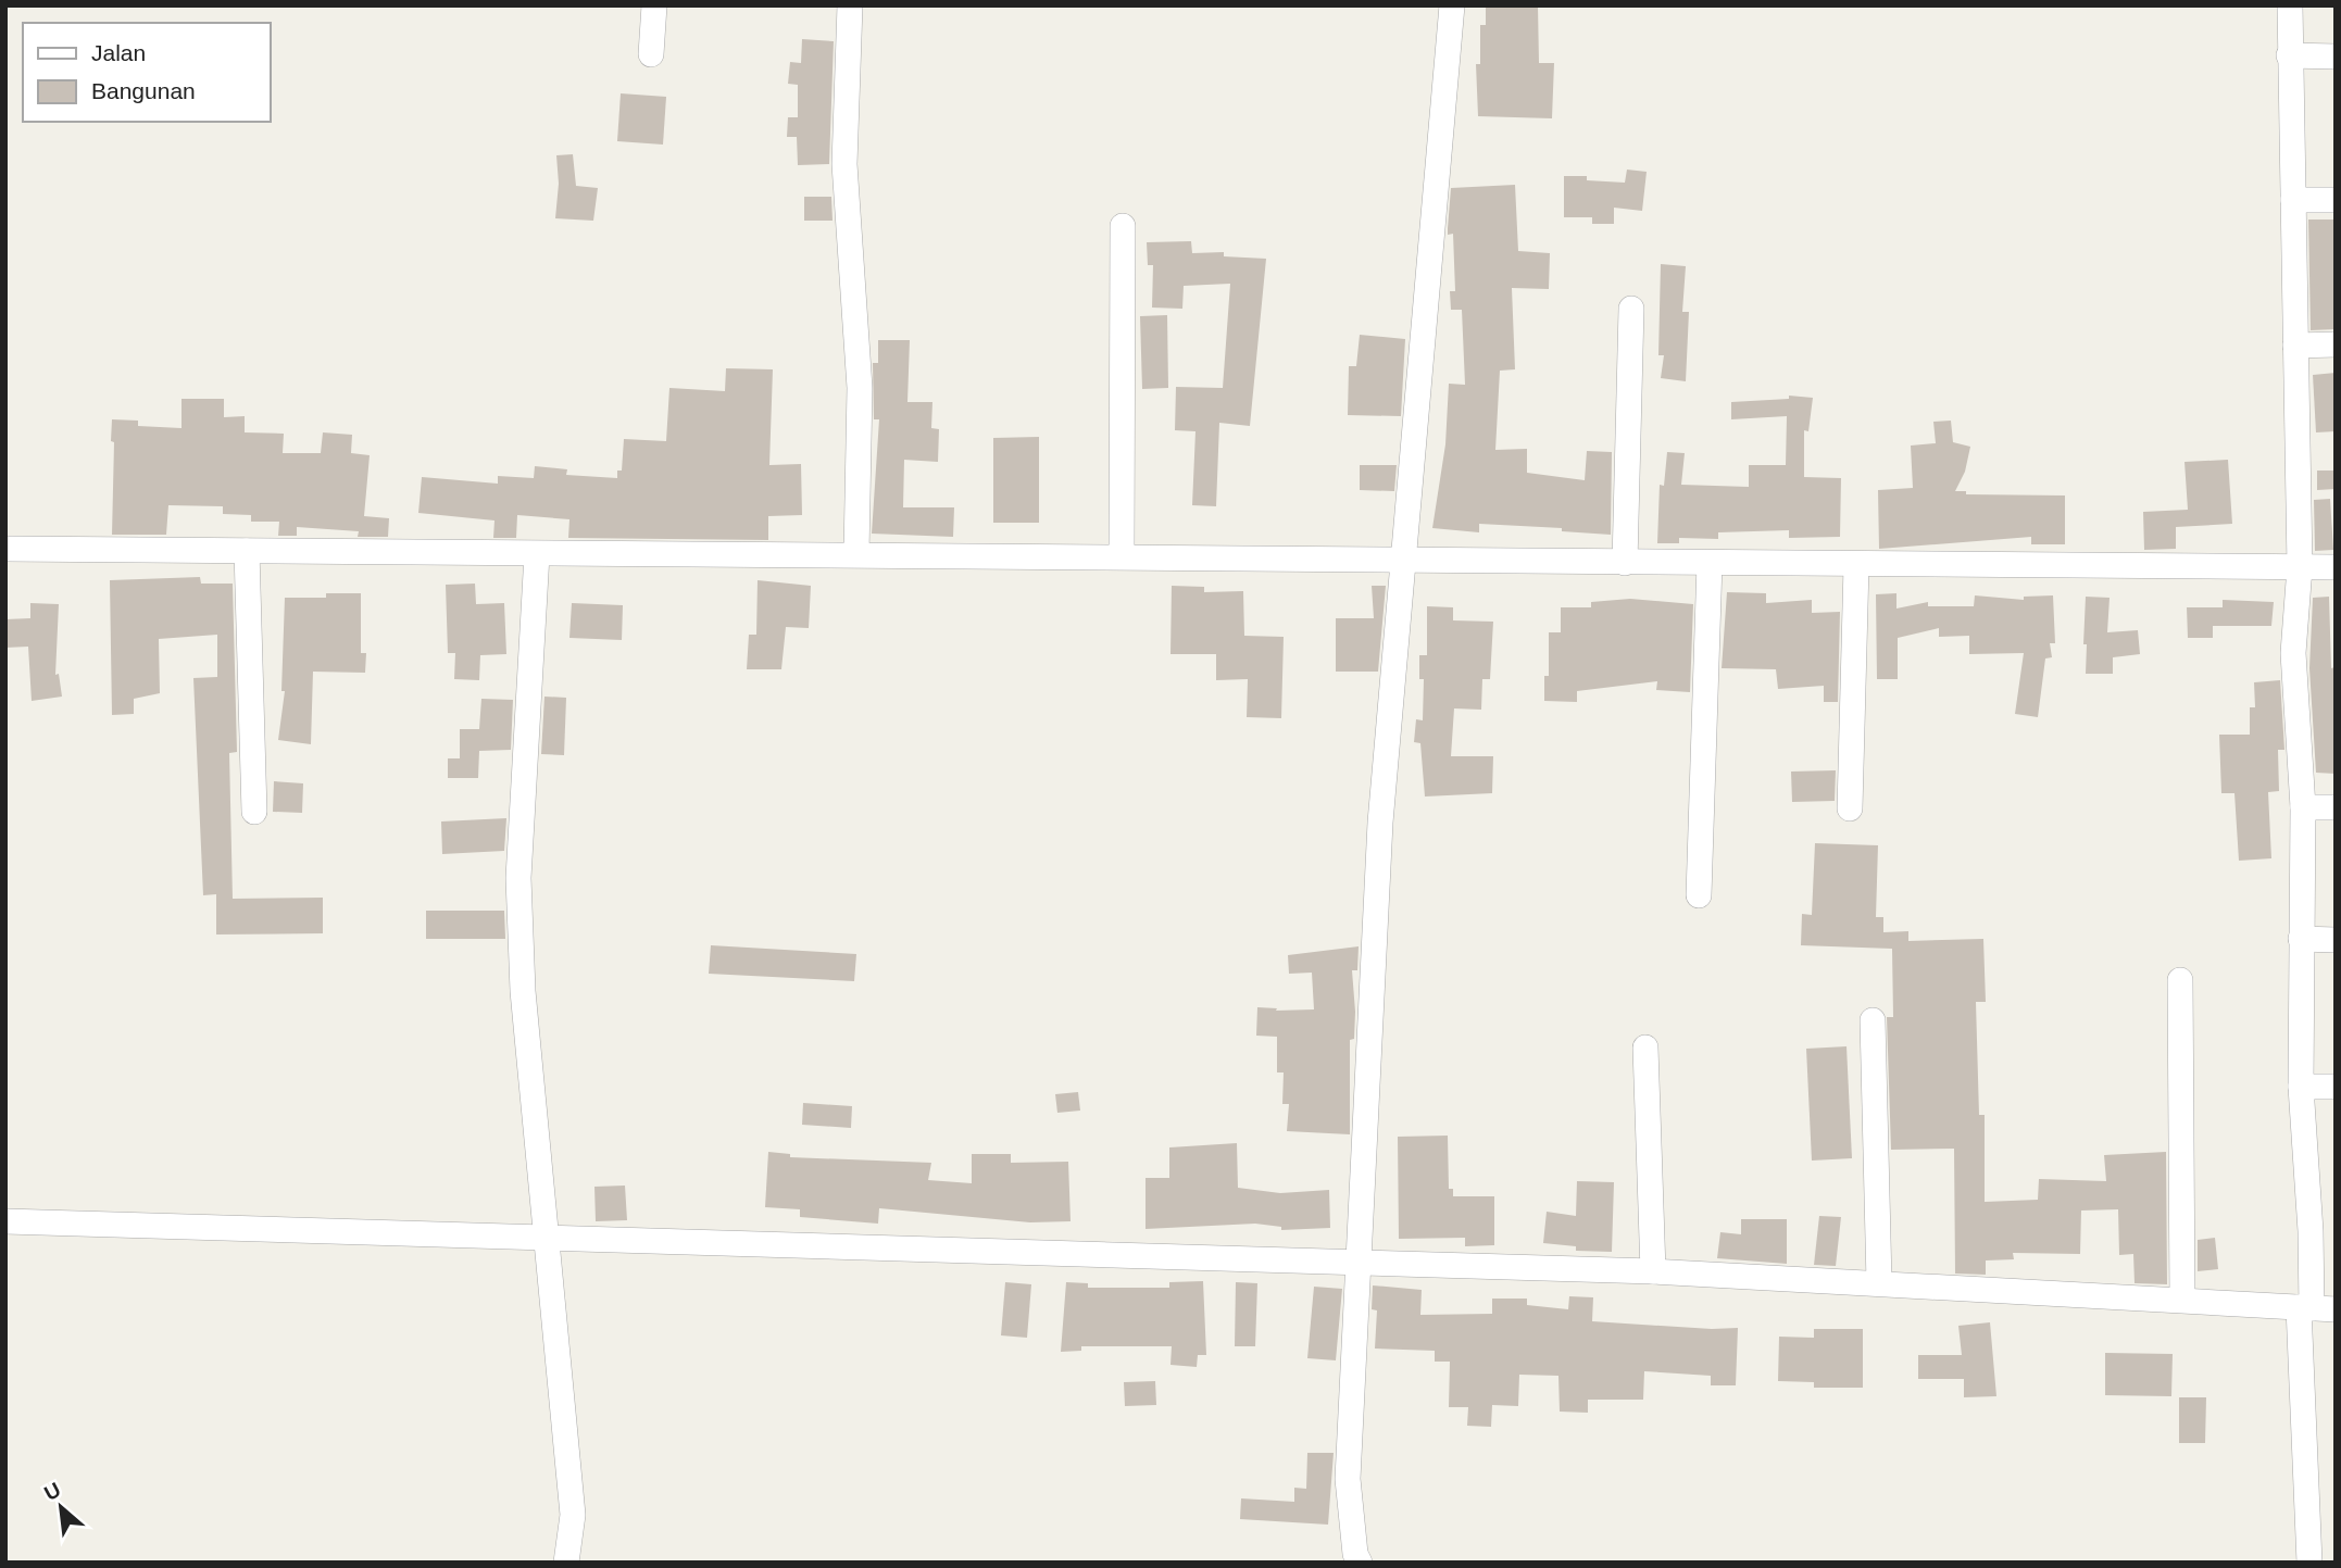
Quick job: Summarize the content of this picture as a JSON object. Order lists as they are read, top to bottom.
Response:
{
  "legend": ["Jalan", "Bangunan"],
  "north": "top left"
}
